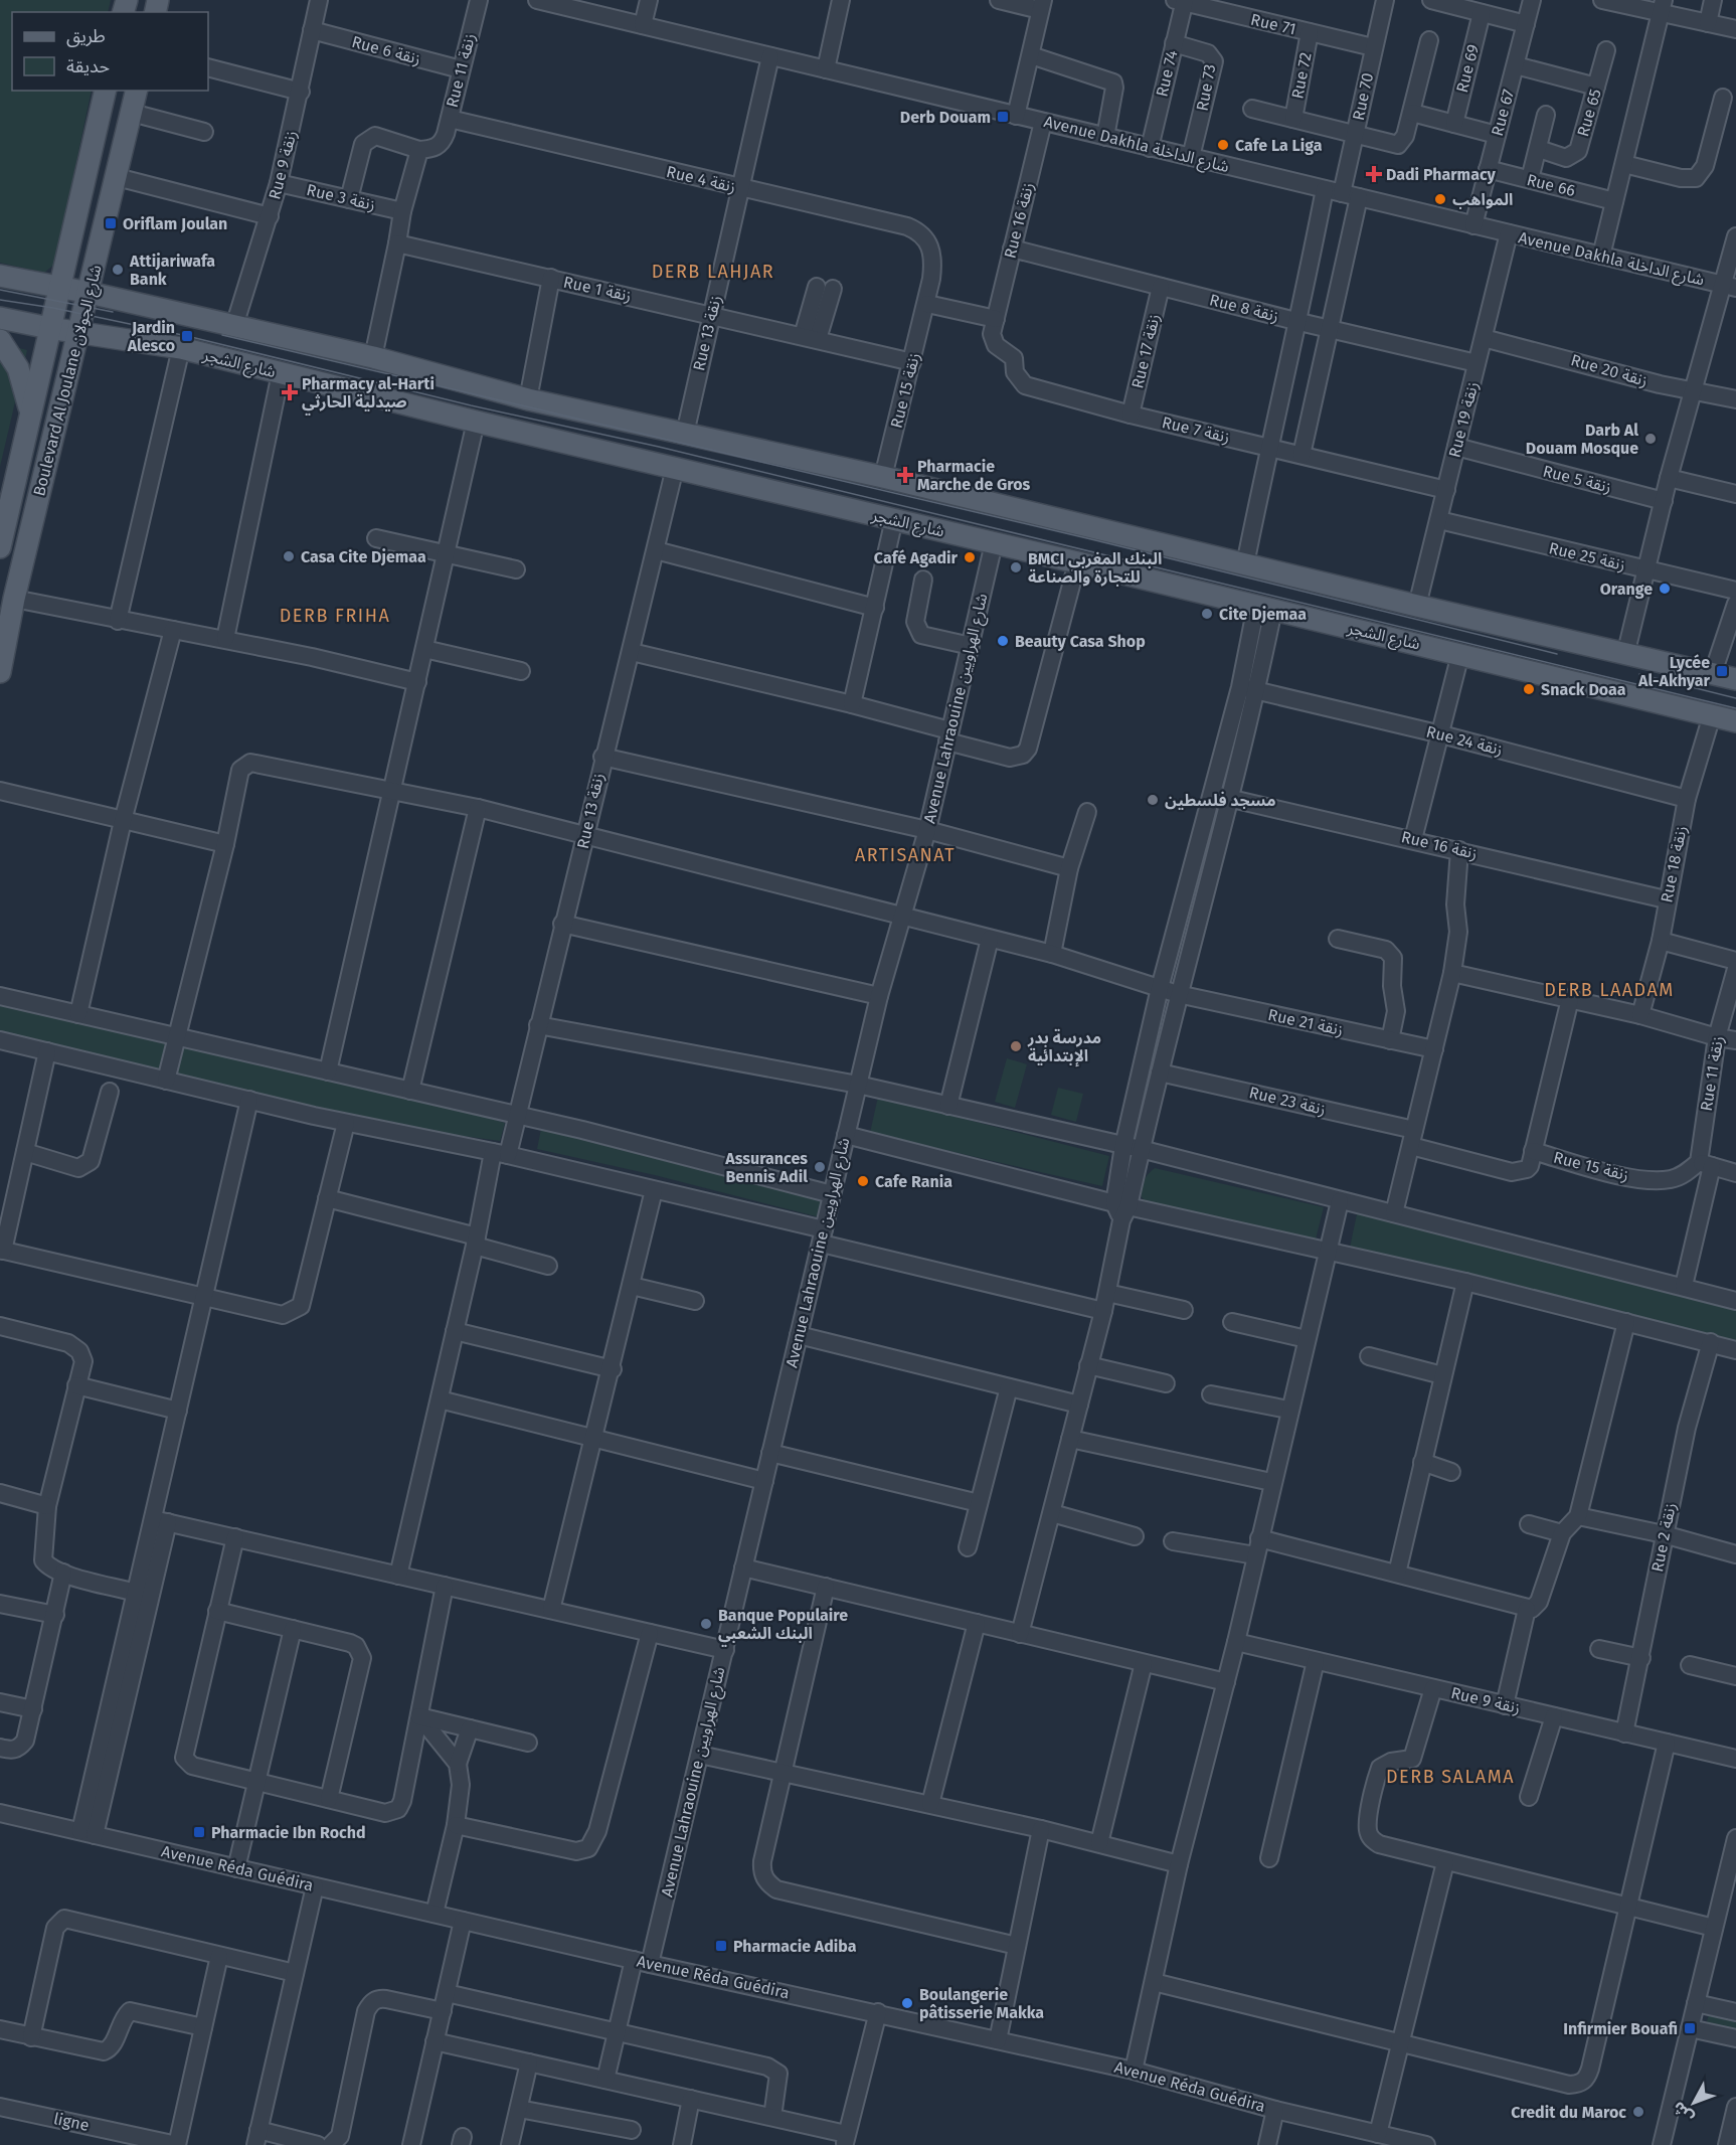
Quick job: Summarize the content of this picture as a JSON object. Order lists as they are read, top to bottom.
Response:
{
  "streets": {
    "main road": ["شارع الشجر", "Boulevard Al Joulane شارع الجولان"],
    "street": [
      "Rue 71",
      "Rue 6 زنقة",
      "Rue 69",
      "Rue 11 زنقة",
      "Rue 74",
      "Rue 72",
      "Rue 73",
      "Rue 70",
      "Rue 67",
      "Rue 65",
      "Avenue Dakhla شارع الداخلة",
      "Rue 9 زنقة",
      "Rue 4 زنقة",
      "Rue 66",
      "Rue 3 زنقة",
      "Rue 16 زنقة",
      "Rue 1 زنقة",
      "Rue 8 زنقة",
      "Rue 13 زنقة",
      "Rue 17 زنقة",
      "Rue 20 زنقة",
      "Rue 15 زنقة",
      "Rue 19 زنقة",
      "Rue 7 زنقة",
      "Rue 5 زنقة",
      "Rue 25 زنقة",
      "Avenue Lahraouine شارع الهراويين",
      "Rue 24 زنقة",
      "Rue 18 زنقة",
      "Rue 21 زنقة",
      "Rue 23 زنقة",
      "Rue 2 زنقة",
      "Avenue Réda Guédira",
      "ligne"
    ]
  },
  "crossings": [
    ["Rue 71", "Rue 74"],
    ["Rue 71", "Rue 72"],
    ["Rue 71", "Rue 70"],
    ["Rue 6 زنقة", "Rue 11 زنقة"],
    ["Rue 6 زنقة", "Rue 9 زنقة"],
    ["Rue 11 زنقة", "Rue 4 زنقة"],
    ["Rue 11 زنقة", "Rue 15 زنقة"],
    ["Rue 74", "Rue 73"],
    ["Rue 74", "Avenue Dakhla شارع الداخلة"],
    ["Rue 72", "Rue 70"],
    ["Rue 73", "Avenue Dakhla شارع الداخلة"],
    ["Rue 70", "Avenue Dakhla شارع الداخلة"],
    ["Rue 67", "Avenue Dakhla شارع الداخلة"],
    ["Rue 67", "Rue 66"],
    ["Avenue Dakhla شارع الداخلة", "Rue 16 زنقة"],
    ["Avenue Dakhla شارع الداخلة", "Rue 13 زنقة"],
    ["Avenue Dakhla شارع الداخلة", "Rue 19 زنقة"],
    ["Rue 9 زنقة", "Rue 3 زنقة"],
    ["Rue 9 زنقة", "شارع الشجر"],
    ["Rue 9 زنقة", "Rue 2 زنقة"],
    ["Rue 4 زنقة", "Rue 13 زنقة"],
    ["Rue 4 زنقة", "Rue 15 زنقة"],
    ["Rue 16 زنقة", "Rue 8 زنقة"],
    ["Rue 16 زنقة", "Rue 7 زنقة"],
    ["Rue 16 زنقة", "Rue 18 زنقة"],
    ["Rue 1 زنقة", "Rue 13 زنقة"],
    ["Rue 1 زنقة", "Rue 15 زنقة"],
    ["Rue 8 زنقة", "Rue 17 زنقة"],
    ["Rue 8 زنقة", "Rue 19 زنقة"],
    ["Rue 13 زنقة", "شارع الشجر"],
    ["Rue 13 زنقة", "Rue 21 زنقة"],
    ["Rue 17 زنقة", "Rue 7 زنقة"],
    ["شارع الشجر", "Boulevard Al Joulane شارع الجولان"],
    ["شارع الشجر", "Rue 15 زنقة"],
    ["شارع الشجر", "Rue 19 زنقة"],
    ["شارع الشجر", "Avenue Lahraouine شارع الهراويين"],
    ["شارع الشجر", "Rue 18 زنقة"],
    ["Rue 20 زنقة", "Rue 19 زنقة"],
    ["Rue 15 زنقة", "Rue 23 زنقة"],
    ["Rue 19 زنقة", "Rue 7 زنقة"],
    ["Rue 19 زنقة", "Rue 5 زنقة"],
    ["Rue 19 زنقة", "Rue 25 زنقة"],
    ["Avenue Lahraouine شارع الهراويين", "Rue 21 زنقة"],
    ["Avenue Lahraouine شارع الهراويين", "Avenue Réda Guédira"],
    ["Rue 24 زنقة", "Rue 18 زنقة"]
  ],
  "districts": [
    "DERB LAHJAR",
    "DERB FRIHA",
    "ARTISANAT",
    "DERB LAADAM",
    "DERB SALAMA"
  ],
  "places": {
    "transit": [
      "Derb Douam",
      "Oriflam Joulan",
      "Jardin Alesco",
      "Lycée Al-Akhyar",
      "Pharmacie Ibn Rochd",
      "Pharmacie Adiba",
      "Infirmier Bouafi"
    ],
    "other": [
      "Cafe La Liga",
      "المواهب",
      "Attijariwafa Bank",
      "Darb Al Douam Mosque",
      "Casa Cite Djemaa",
      "Café Agadir",
      "BMCI البنك المغربي للتجارة والصناعة",
      "Orange",
      "Cite Djemaa",
      "Beauty Casa Shop",
      "Snack Doaa",
      "مسجد فلسطين",
      "مدرسة بدر الإبتدائية",
      "Assurances Bennis Adil",
      "Cafe Rania",
      "Banque Populaire البنك الشعبي",
      "Boulangerie pâtisserie Makka",
      "Credit du Maroc"
    ],
    "health": ["Dadi Pharmacy", "Pharmacy al-Harti صيدلية الحارثي", "Pharmacie Marche de Gros"]
  },
  "legend": ["طريق", "حديقة"],
  "north": "bottom left"
}
